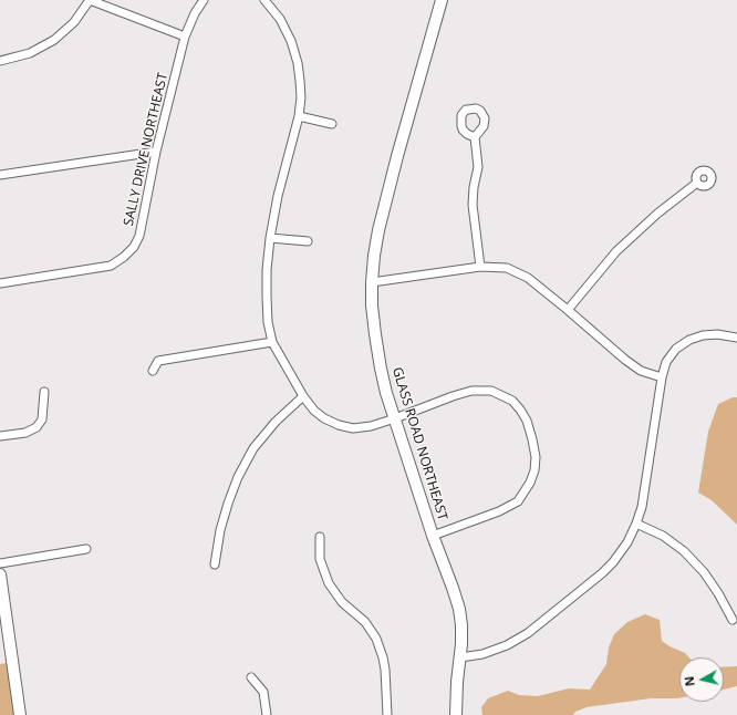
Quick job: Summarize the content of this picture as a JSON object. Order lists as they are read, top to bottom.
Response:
{
  "streets": {
    "street": ["SALLY DRIVE NORTHEAST", "GLASS ROAD NORTHEAST"]
  },
  "north": "left"
}
